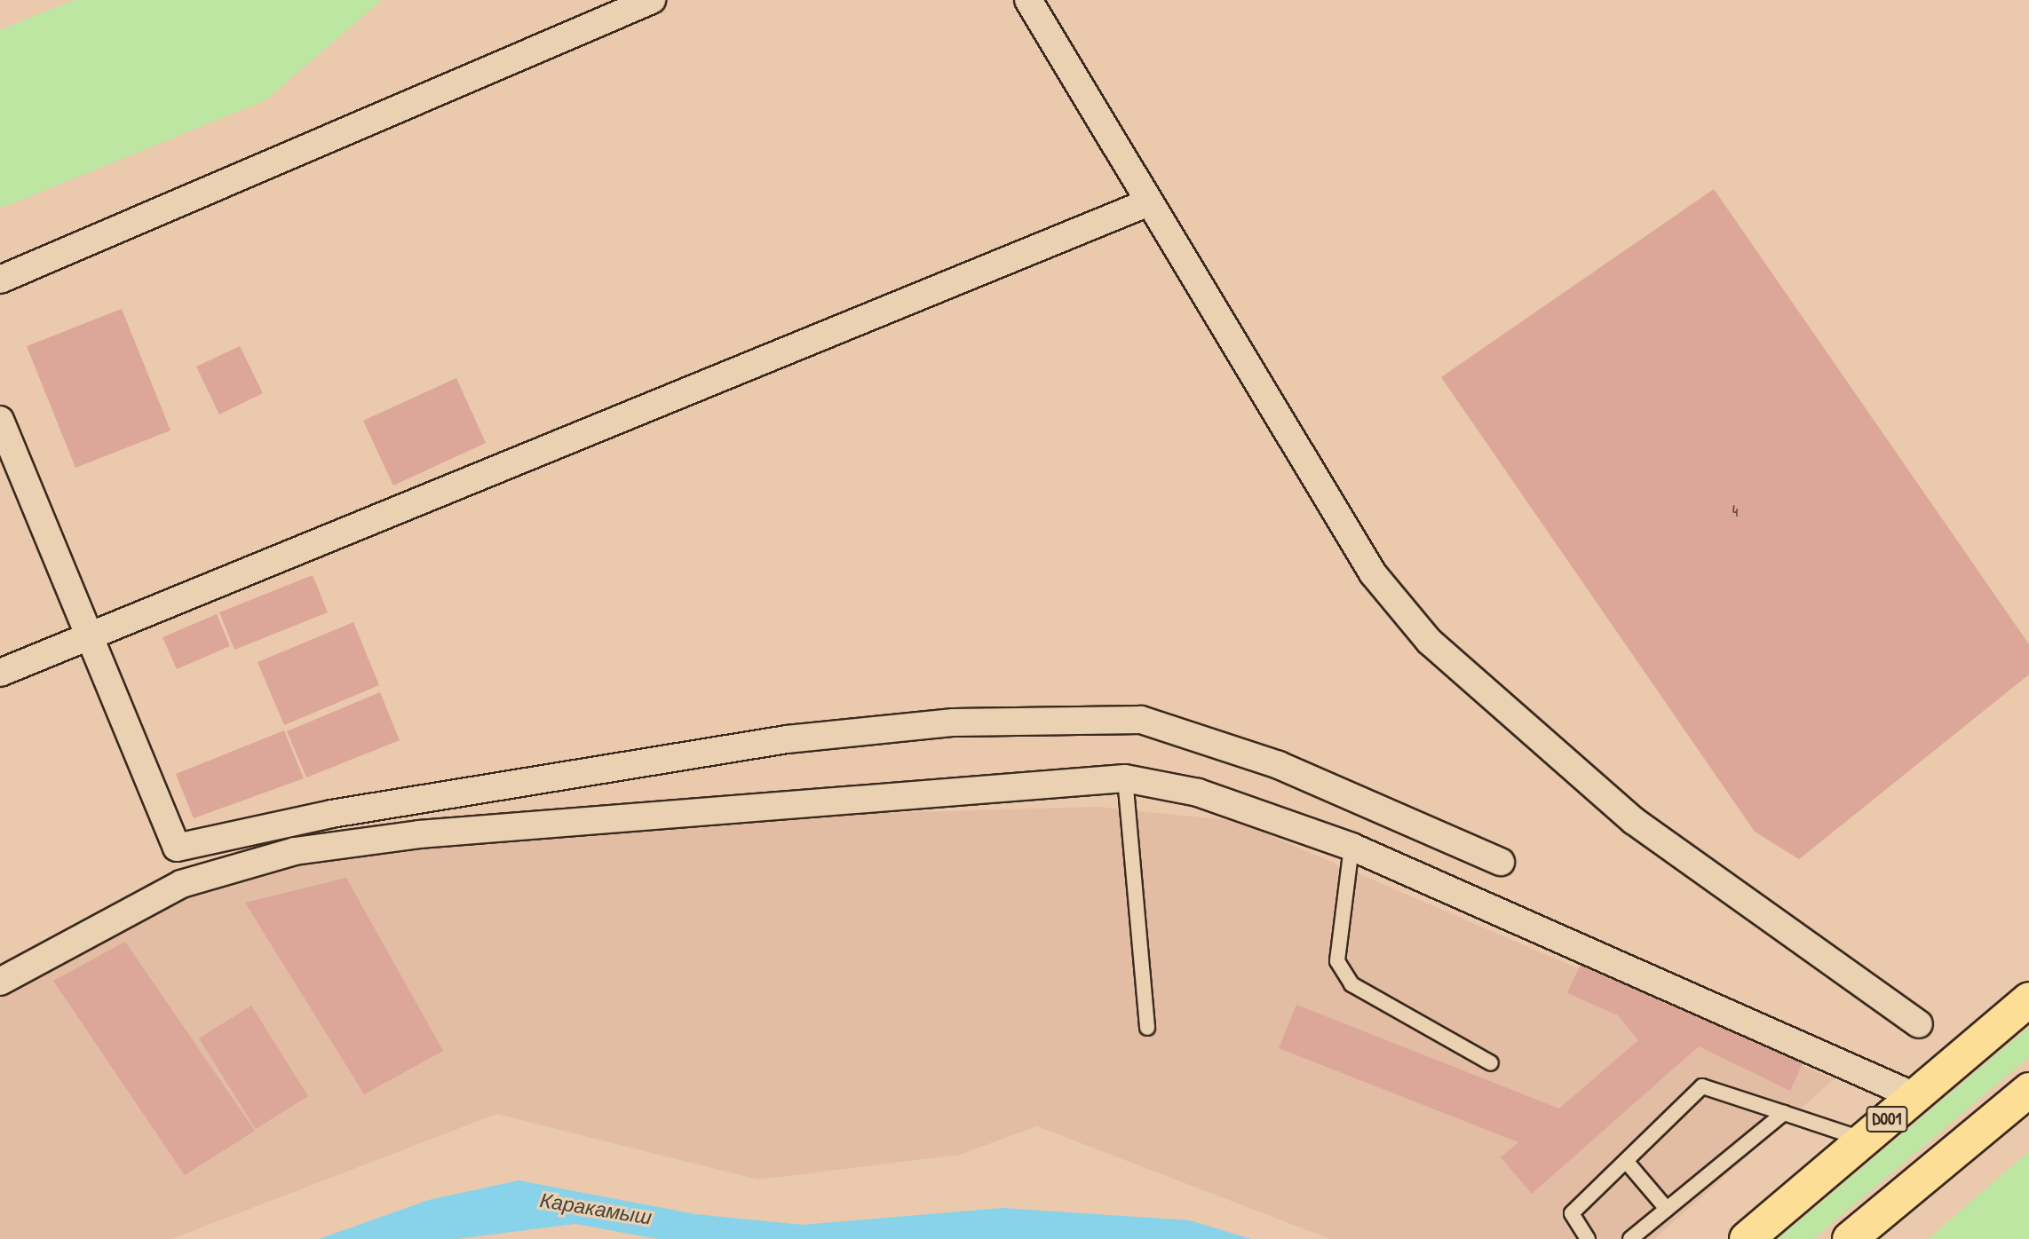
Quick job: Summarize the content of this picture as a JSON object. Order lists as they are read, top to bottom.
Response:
{
  "streets": {
    "highway": ["D001"]
  },
  "water": ["Каракамыш"],
  "house_numbers": ["4"]
}
